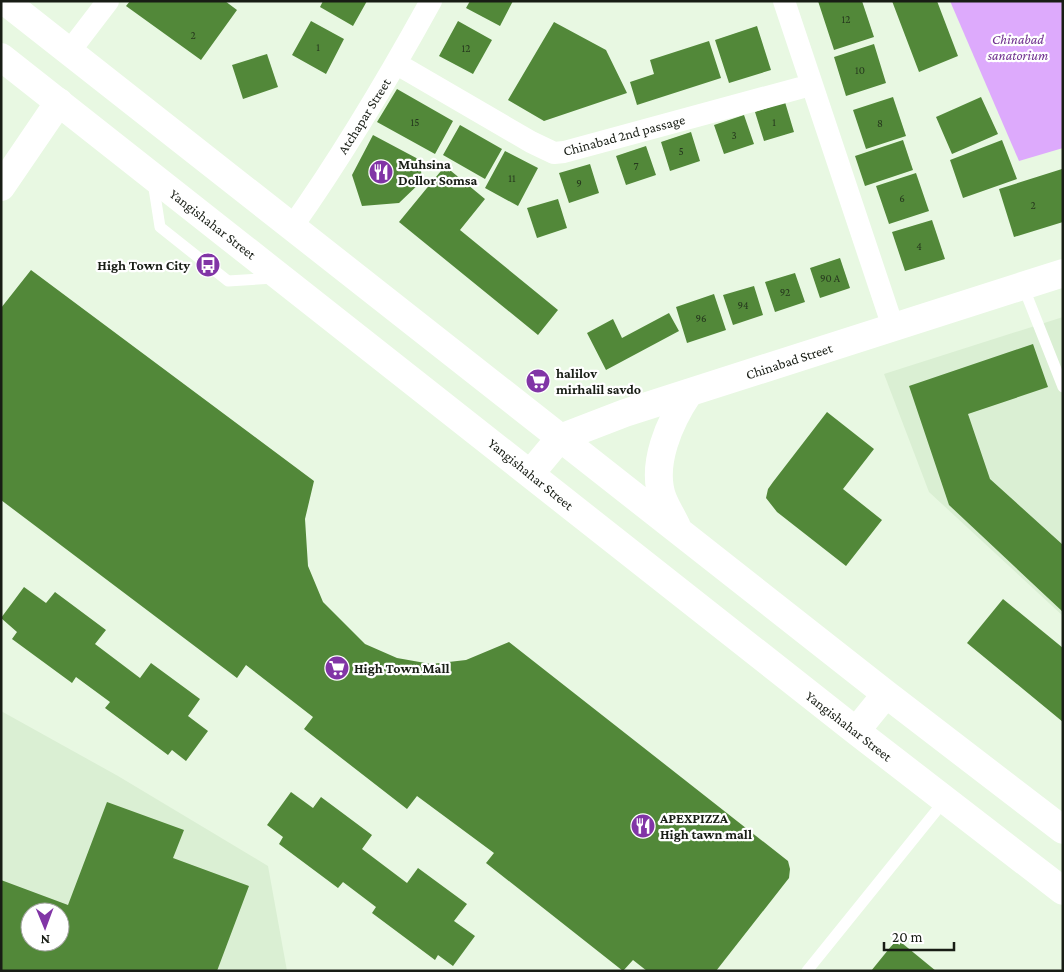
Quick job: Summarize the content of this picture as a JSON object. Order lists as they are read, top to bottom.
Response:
{
  "streets": {
    "main road": ["Yangishahar Street", "Chinabad Street"],
    "street": ["Atchapar Street", "Chinabad 2nd passage"]
  },
  "crossings": [
    ["Atchapar Street", "Chinabad 2nd passage"],
    ["Yangishahar Street", "Chinabad Street"]
  ],
  "parks": ["Chinabad sanatorium"],
  "places": {
    "restaurant": ["Muhsina Dollor Somsa", "APEXPIZZA High tawn mall"],
    "bus stop": ["High Town City"],
    "supermarket": ["halilov mirhalil savdo", "High Town Mall"]
  },
  "house_numbers": [
    "12",
    "2",
    "1",
    "12",
    "10",
    "15",
    "1",
    "8",
    "3",
    "5",
    "7",
    "11",
    "9",
    "6",
    "2",
    "4",
    "90 A",
    "92",
    "94",
    "96"
  ],
  "scale_bar": "20 m",
  "north": "bottom"
}
